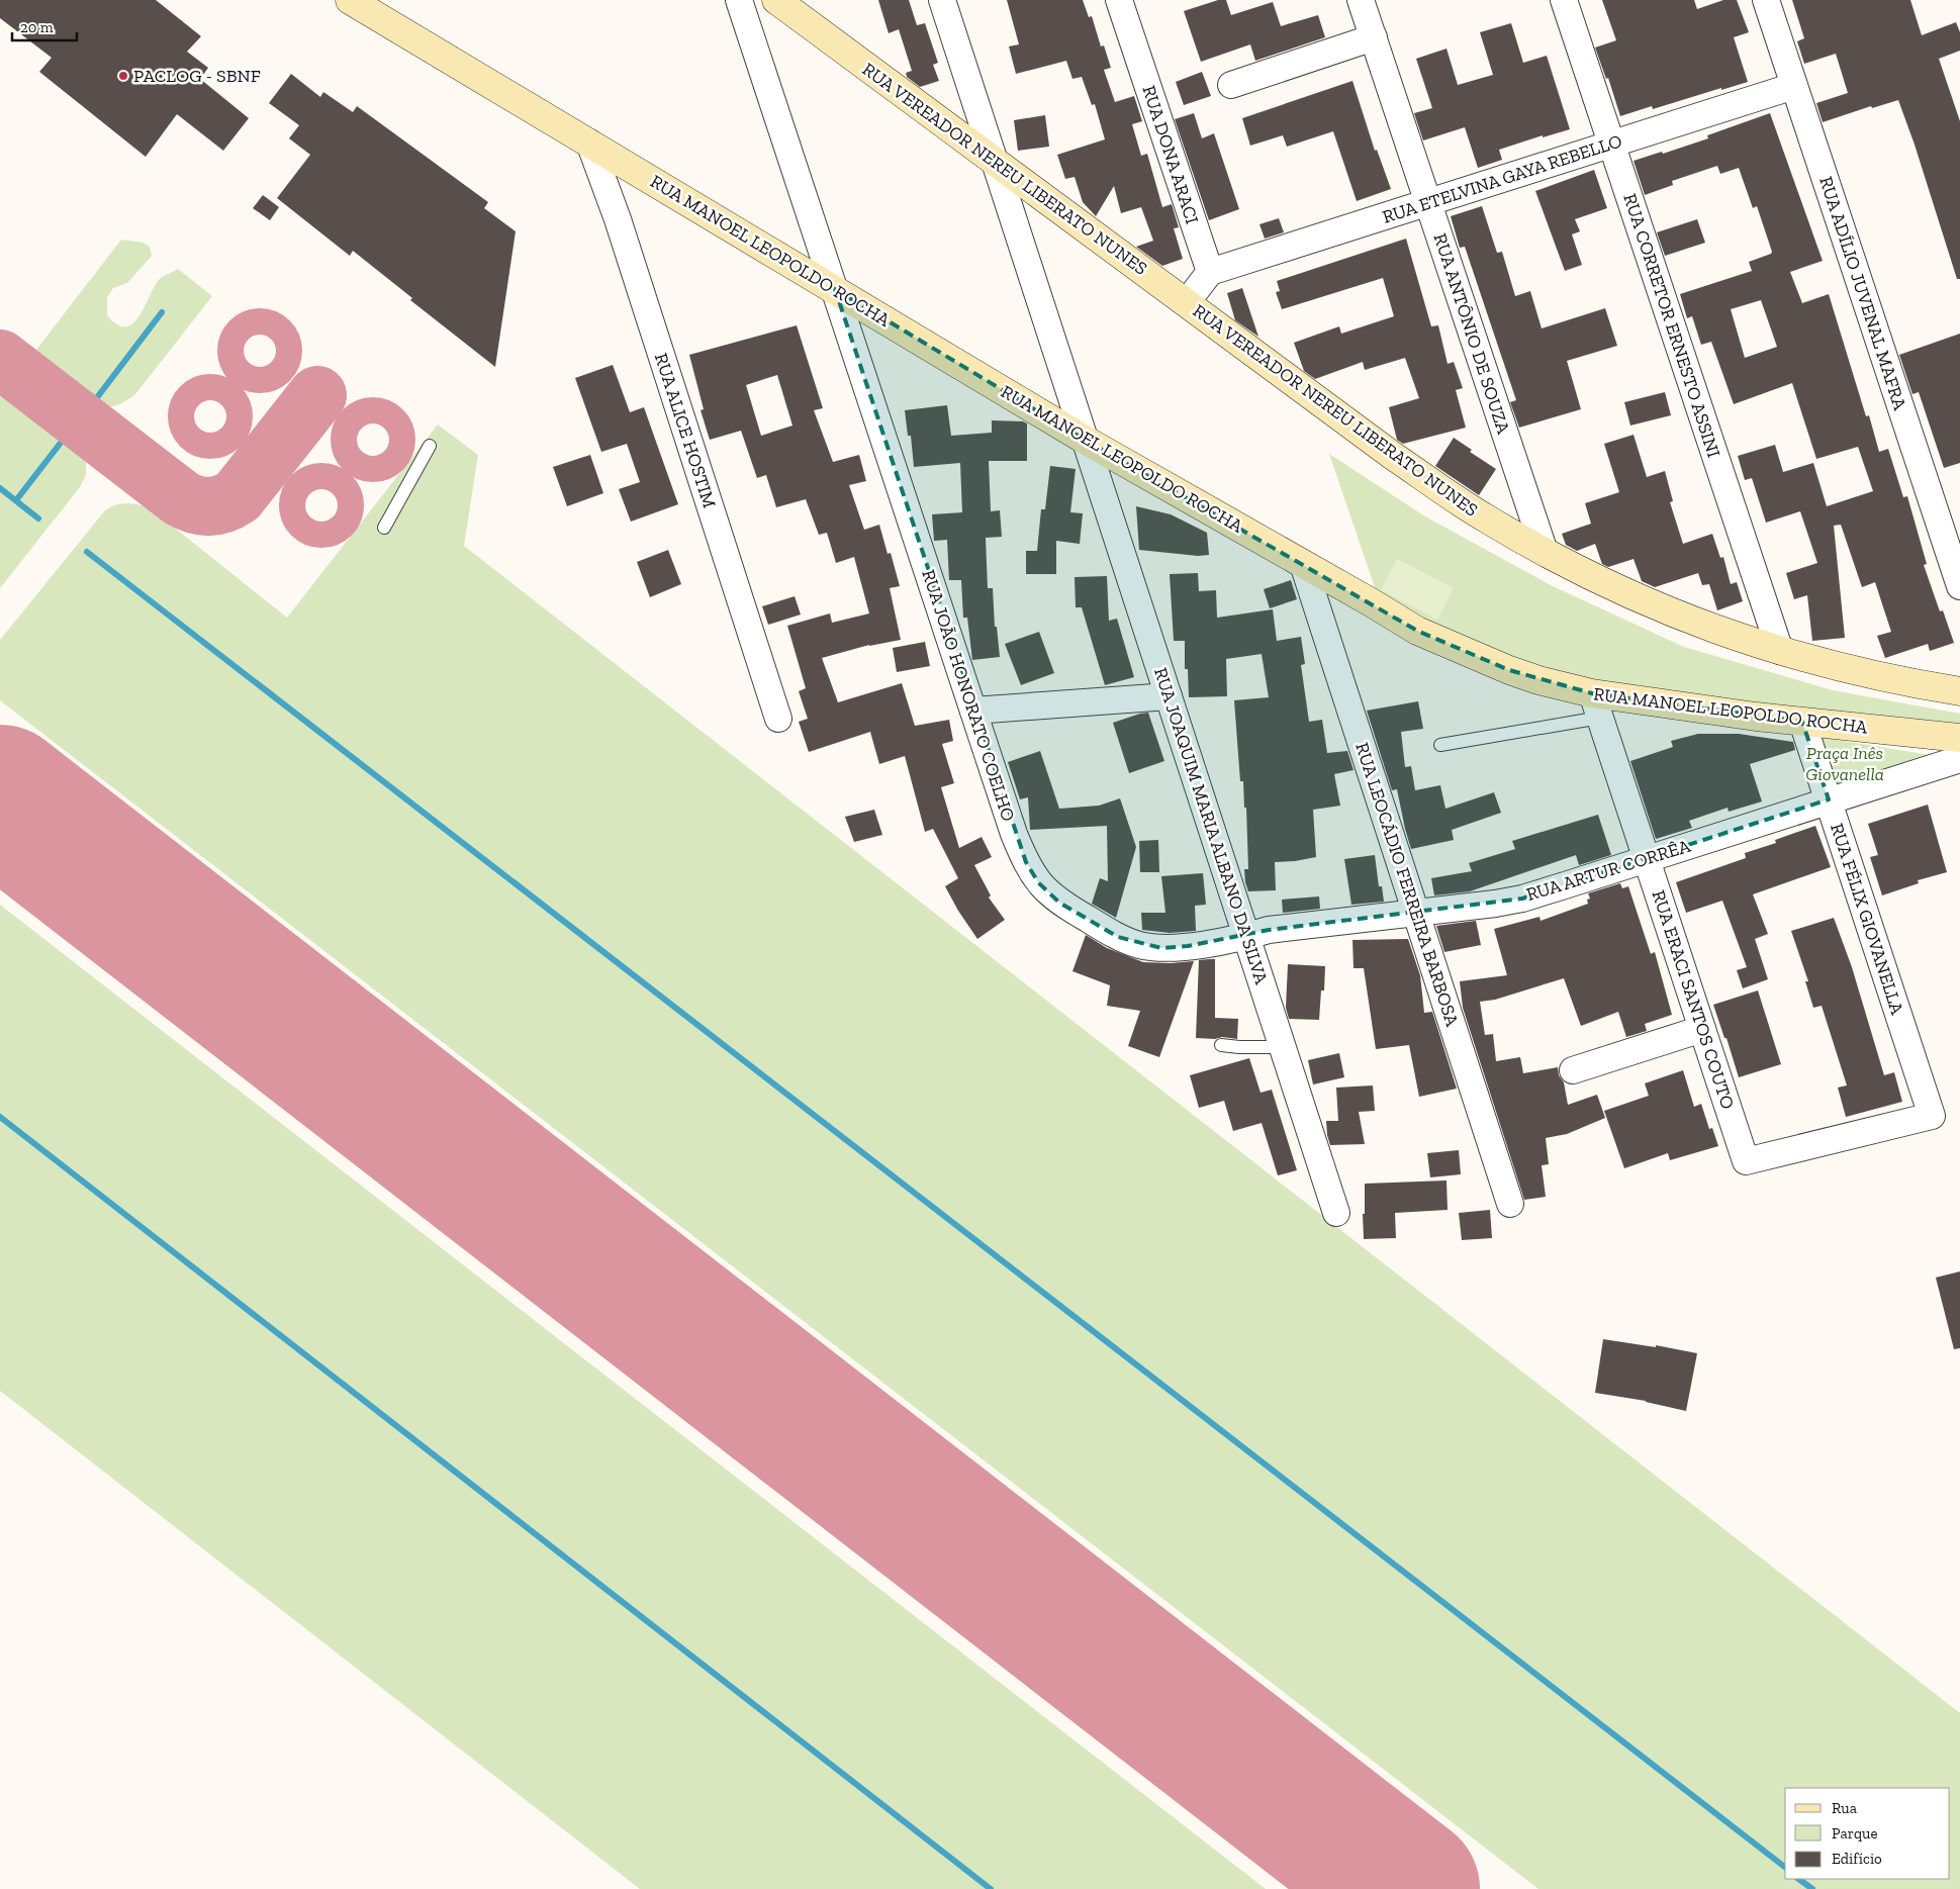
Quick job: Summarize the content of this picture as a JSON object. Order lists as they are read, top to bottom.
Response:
{
  "streets": {
    "main road": ["RUA VEREADOR NEREU LIBERATO NUNES", "RUA MANOEL LEOPOLDO ROCHA"],
    "street": [
      "RUA DONA ARACI",
      "RUA ETELVINA GAYA REBELLO",
      "RUA ADÍLIO JUVENAL MAFRA",
      "RUA CORRETOR ERNESTO ASSINI",
      "RUA ANTÔNIO DE SOUZA",
      "RUA ALICE HOSTIM",
      "RUA JOÃO HONORATO COELHO",
      "RUA JOAQUIM MARIA ALBANO DA SILVA",
      "RUA ARTUR CORRÊA",
      "RUA LEOCÁDIO FERREIRA BARBOSA",
      "RUA FÉLIX GIOVANELLA",
      "RUA ERACI SANTOS COUTO"
    ]
  },
  "crossings": [
    ["RUA DONA ARACI", "RUA ETELVINA GAYA REBELLO"],
    ["RUA VEREADOR NEREU LIBERATO NUNES", "RUA CORRETOR ERNESTO ASSINI"],
    ["RUA VEREADOR NEREU LIBERATO NUNES", "RUA ANTÔNIO DE SOUZA"],
    ["RUA VEREADOR NEREU LIBERATO NUNES", "RUA JOAQUIM MARIA ALBANO DA SILVA"],
    ["RUA ETELVINA GAYA REBELLO", "RUA ADÍLIO JUVENAL MAFRA"],
    ["RUA ETELVINA GAYA REBELLO", "RUA CORRETOR ERNESTO ASSINI"],
    ["RUA ETELVINA GAYA REBELLO", "RUA ANTÔNIO DE SOUZA"],
    ["RUA MANOEL LEOPOLDO ROCHA", "RUA ALICE HOSTIM"],
    ["RUA MANOEL LEOPOLDO ROCHA", "RUA JOÃO HONORATO COELHO"],
    ["RUA MANOEL LEOPOLDO ROCHA", "RUA JOAQUIM MARIA ALBANO DA SILVA"],
    ["RUA MANOEL LEOPOLDO ROCHA", "RUA LEOCÁDIO FERREIRA BARBOSA"],
    ["RUA MANOEL LEOPOLDO ROCHA", "RUA FÉLIX GIOVANELLA"],
    ["RUA MANOEL LEOPOLDO ROCHA", "RUA ERACI SANTOS COUTO"],
    ["RUA JOÃO HONORATO COELHO", "RUA JOAQUIM MARIA ALBANO DA SILVA"],
    ["RUA JOÃO HONORATO COELHO", "RUA ARTUR CORRÊA"],
    ["RUA JOAQUIM MARIA ALBANO DA SILVA", "RUA ARTUR CORRÊA"],
    ["RUA ARTUR CORRÊA", "RUA LEOCÁDIO FERREIRA BARBOSA"],
    ["RUA ARTUR CORRÊA", "RUA FÉLIX GIOVANELLA"],
    ["RUA ARTUR CORRÊA", "RUA ERACI SANTOS COUTO"],
    ["RUA FÉLIX GIOVANELLA", "RUA ERACI SANTOS COUTO"]
  ],
  "parks": ["Praça Inês Giovanella"],
  "places": ["PACLOG - SBNF"],
  "legend": ["Rua", "Parque", "Edifício"],
  "scale_bar": "20 m"
}
